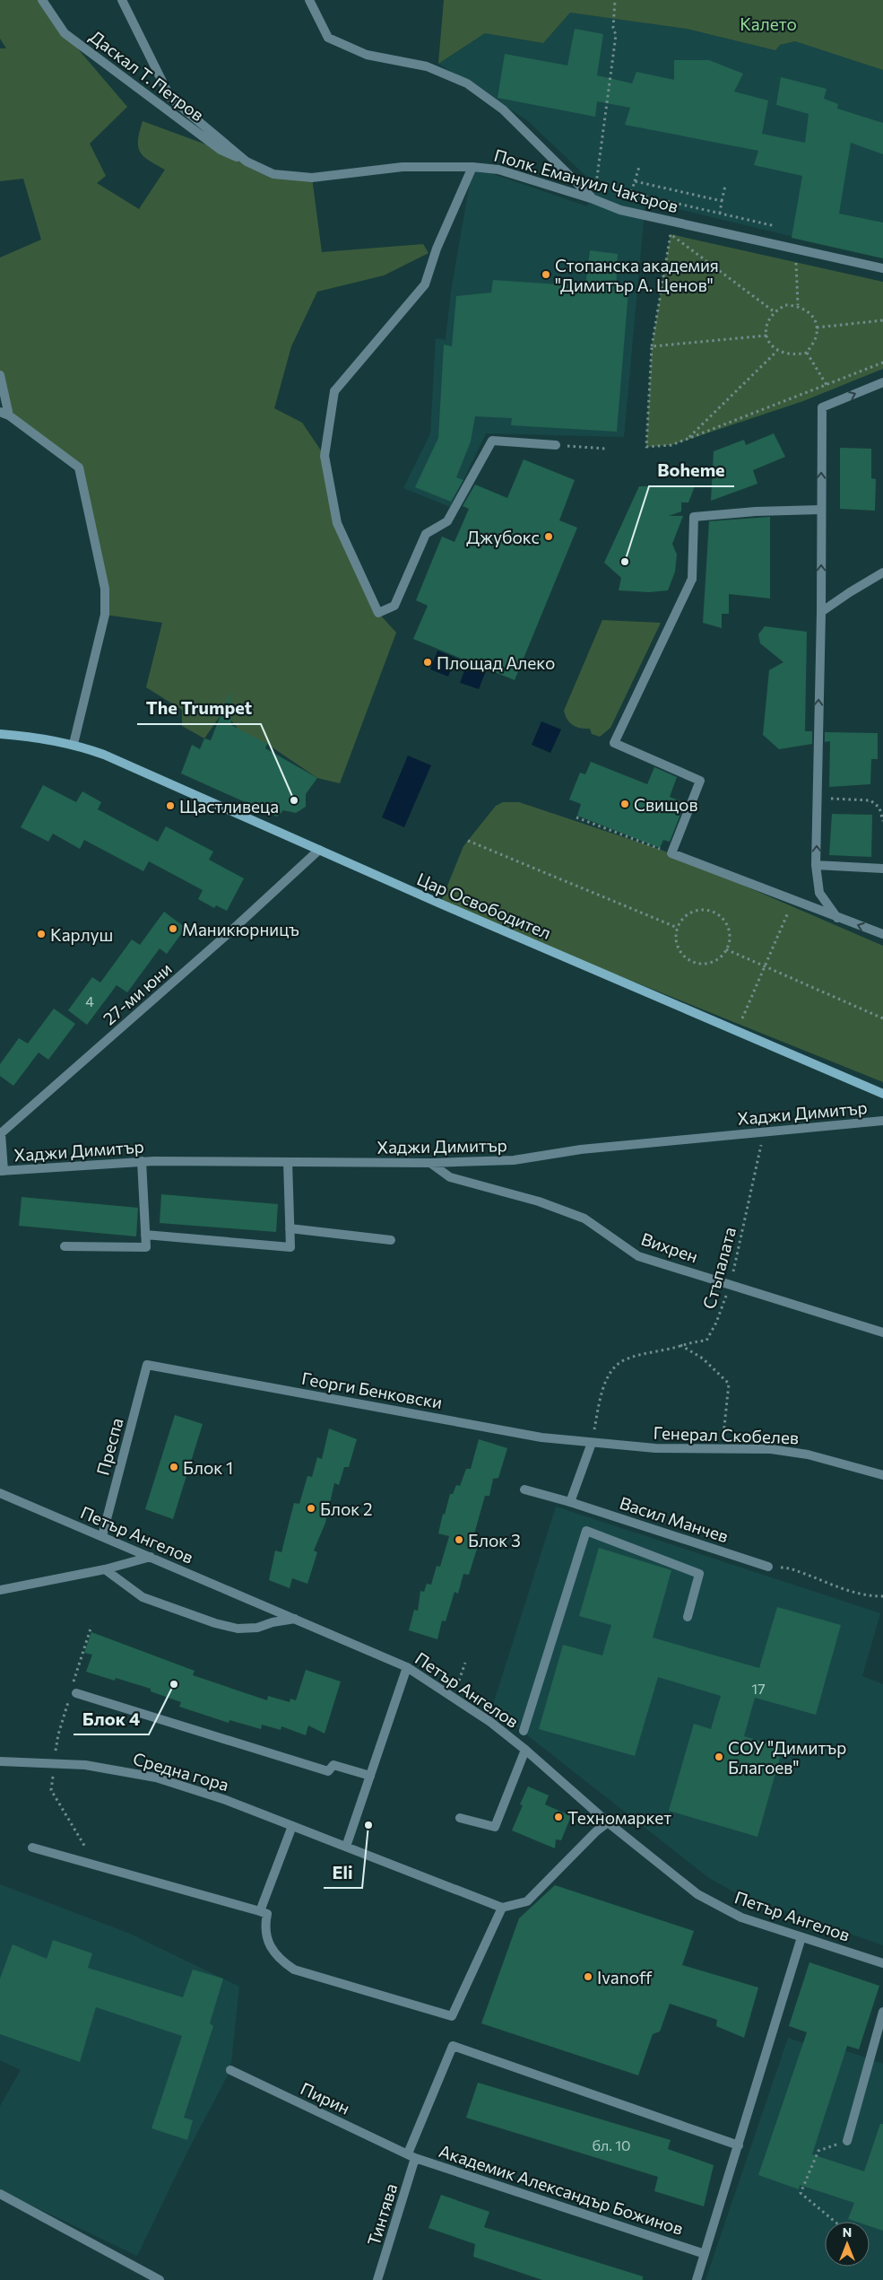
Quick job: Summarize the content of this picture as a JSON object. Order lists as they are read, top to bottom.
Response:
{
  "streets": {
    "street": [
      "Даскал Т. Петров",
      "Полк. Емануил Чакъров",
      "Цар Освободител",
      "27-ми юни",
      "Хаджи Димитър",
      "Вихрен",
      "Георги Бенковски",
      "Генерал Скобелев",
      "Преспа",
      "Васил Манчев",
      "Петър Ангелов",
      "Средна гора",
      "Пирин",
      "Академик Александър Божинов",
      "Тинтява"
    ],
    "path": ["Стъпалата"]
  },
  "crossings": [
    ["Даскал Т. Петров", "Полк. Емануил Чакъров"],
    ["Цар Освободител", "27-ми юни"],
    ["27-ми юни", "Хаджи Димитър"],
    ["Хаджи Димитър", "Вихрен"],
    ["Хаджи Димитър", "Стъпалата"],
    ["Вихрен", "Стъпалата"],
    ["Стъпалата", "Георги Бенковски"],
    ["Стъпалата", "Генерал Скобелев"],
    ["Георги Бенковски", "Генерал Скобелев"],
    ["Георги Бенковски", "Преспа"],
    ["Преспа", "Петър Ангелов"],
    ["Пирин", "Академик Александър Божинов"],
    ["Пирин", "Тинтява"],
    ["Академик Александър Божинов", "Тинтява"]
  ],
  "parks": ["Калето"],
  "places": [
    "Стопанска академия \"Димитър А. Ценов\"",
    "Джубокс",
    "Boheme",
    "Площад Алеко",
    "The Trumpet",
    "Свищов",
    "Щастливеца",
    "Маникюрницъ",
    "Карлуш",
    "Блок 1",
    "Блок 2",
    "Блок 3",
    "Блок 4",
    "СОУ \"Димитър Благоев\"",
    "Техномаркет",
    "Eli",
    "Ivanoff"
  ],
  "house_numbers": ["4", "17", "бл. 10"],
  "north": "top"
}
